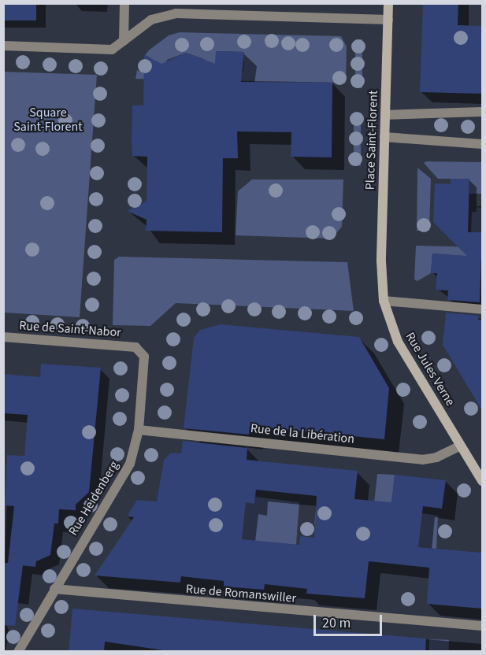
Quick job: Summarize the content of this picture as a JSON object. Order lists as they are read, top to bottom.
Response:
{
  "streets": {
    "main road": ["Place Saint-Florent", "Rue Jules Verne"],
    "street": [
      "Rue de Saint-Nabor",
      "Rue de la Libération",
      "Rue Heidenberg",
      "Rue de Romanswiller"
    ]
  },
  "crossings": [
    ["Place Saint-Florent", "Rue Jules Verne"],
    ["Rue de Saint-Nabor", "Rue Heidenberg"],
    ["Rue Jules Verne", "Rue de la Libération"],
    ["Rue de la Libération", "Rue Heidenberg"],
    ["Rue Heidenberg", "Rue de Romanswiller"]
  ],
  "parks": ["Square Saint-Florent"],
  "scale_bar": "20 m"
}
